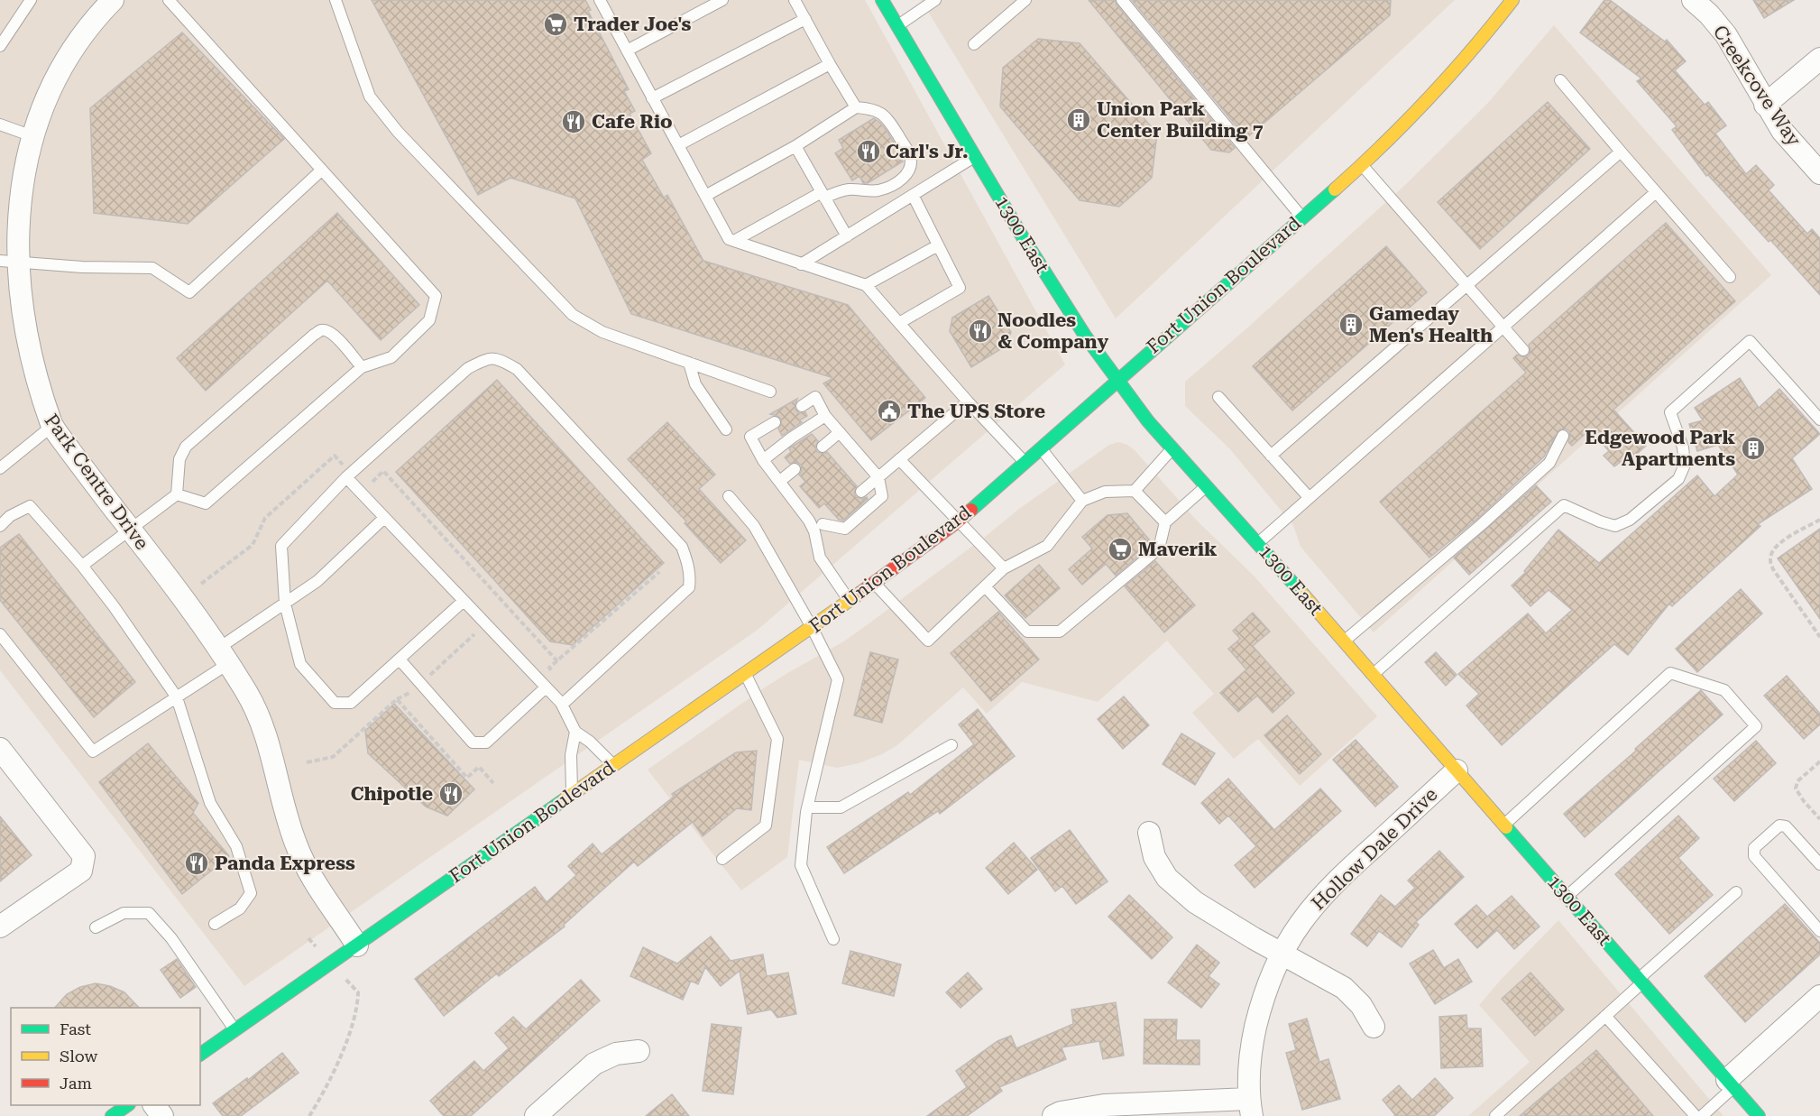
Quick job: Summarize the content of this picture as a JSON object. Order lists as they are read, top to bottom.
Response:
{
  "streets": {
    "main road": ["1300 East", "Fort Union Boulevard"],
    "street": ["Creekcove Way", "Park Centre Drive", "Hollow Dale Drive"]
  },
  "crossings": [
    ["1300 East", "Fort Union Boulevard"],
    ["1300 East", "Hollow Dale Drive"],
    ["Fort Union Boulevard", "Park Centre Drive"]
  ],
  "places": {
    "supermarket": ["Trader Joe's", "Maverik"],
    "building": ["Union Park Center Building 7", "Gameday Men's Health", "Edgewood Park Apartments"],
    "restaurant": [
      "Cafe Rio",
      "Carl's Jr.",
      "Noodles & Company",
      "Chipotle",
      "Panda Express"
    ],
    "public building": ["The UPS Store"]
  },
  "legend": ["Fast", "Slow", "Jam"]
}
